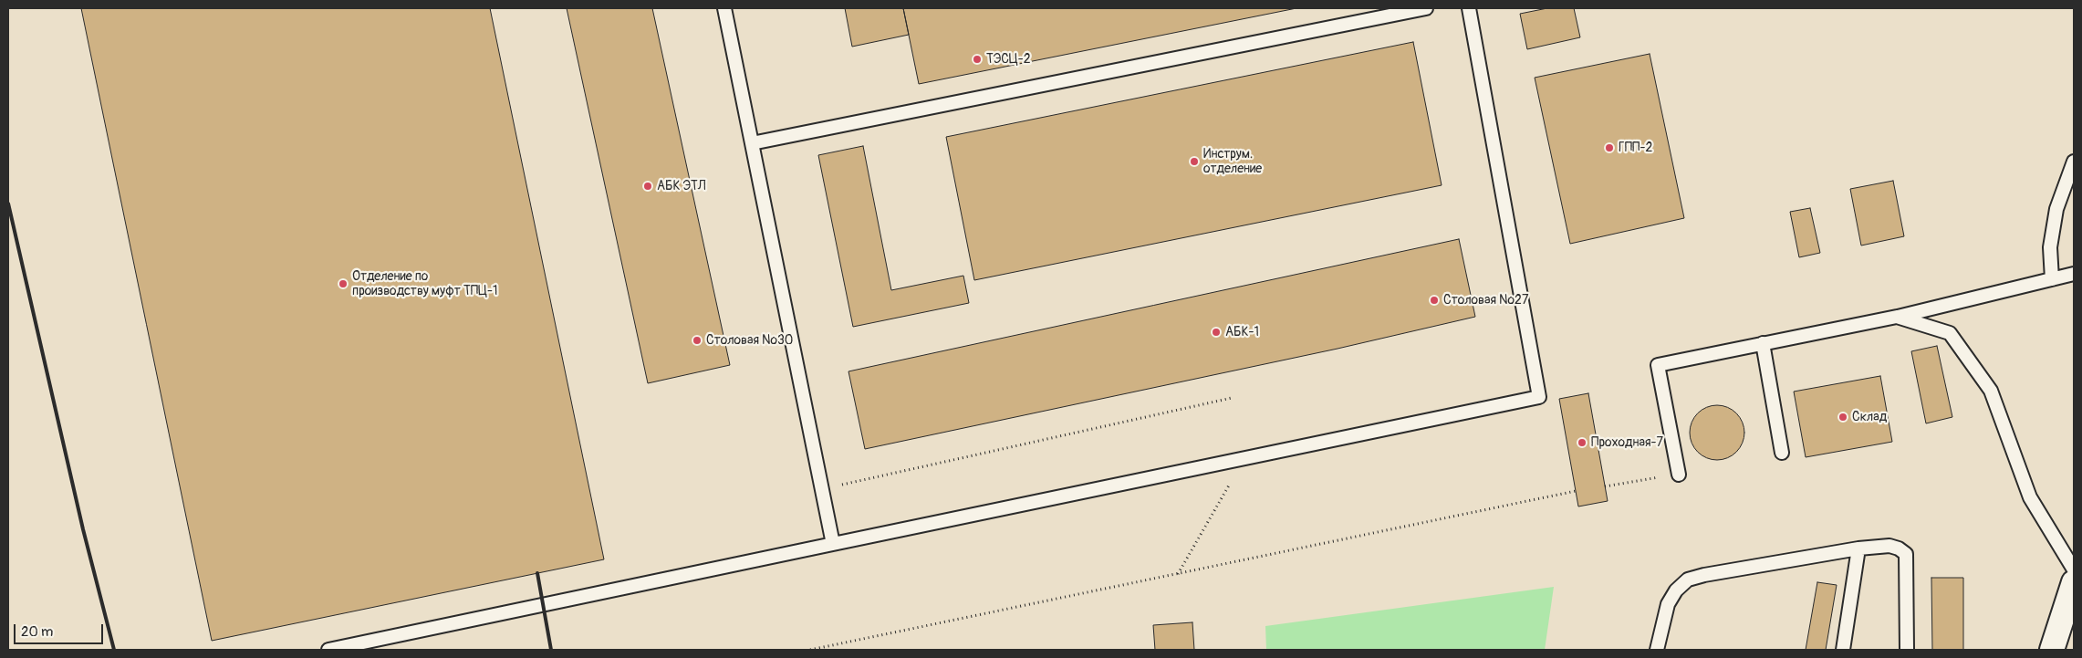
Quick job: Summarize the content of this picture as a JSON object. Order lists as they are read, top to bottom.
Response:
{
  "places": [
    "ТЭСЦ-2",
    "ГПП-2",
    "Инструм. отделение",
    "АБК ЭТЛ",
    "Отделение по производству муфт ТПЦ-1",
    "Столовая №27",
    "АБК-1",
    "Столовая №30",
    "Склад",
    "Проходная-7"
  ],
  "scale_bar": "20 m"
}
